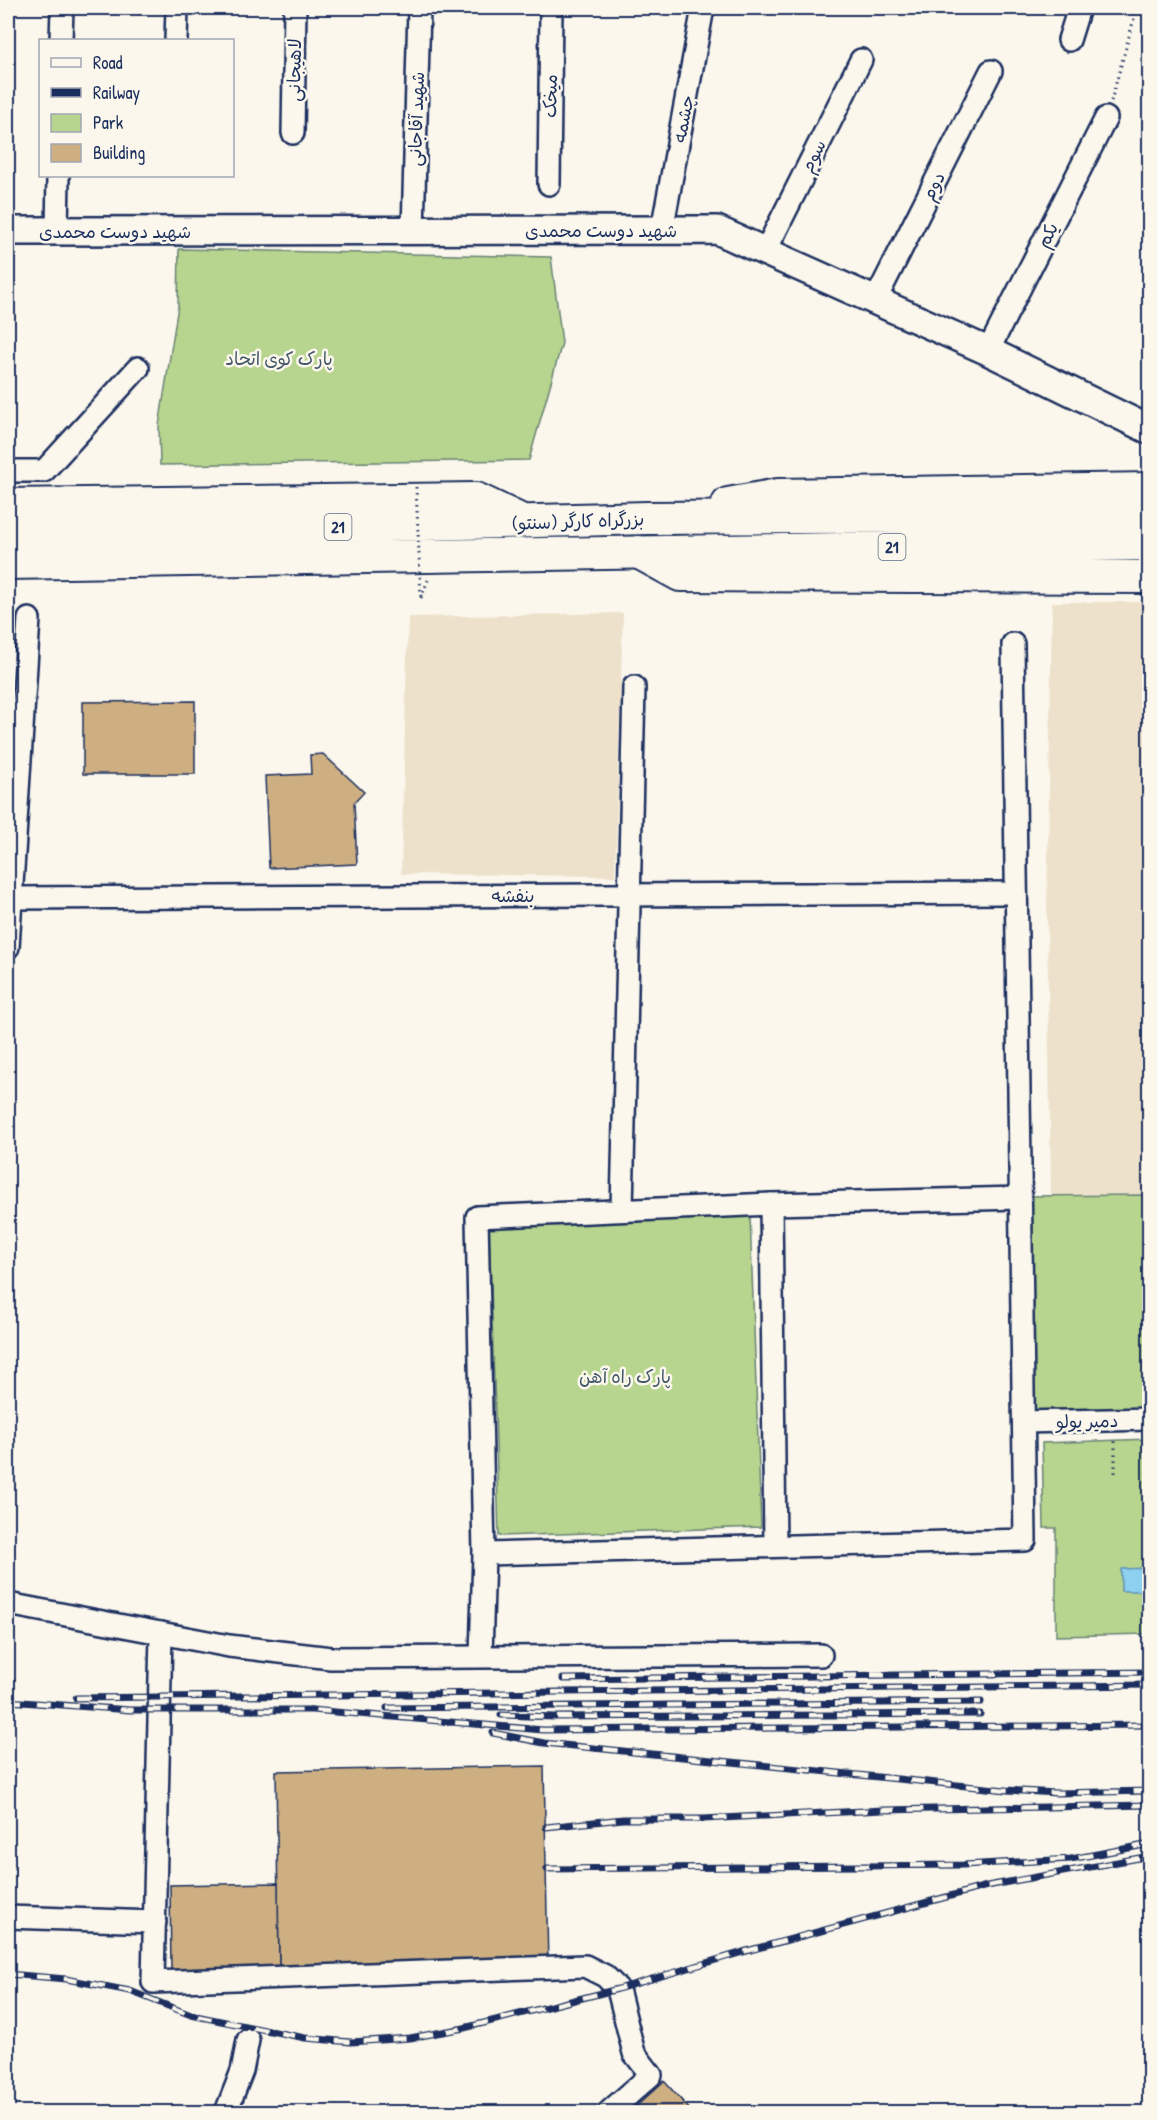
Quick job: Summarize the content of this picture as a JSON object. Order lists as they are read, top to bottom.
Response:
{
  "streets": {
    "highway": ["بزرگراه کارگر (سنتو)", "21"],
    "main road": ["شهید دوست محمدی"],
    "street": [
      "لاهیجانی",
      "میخک",
      "شهید آقاجانی",
      "چشمه",
      "سوم",
      "دوم",
      "یکم",
      "بنفشه",
      "دمیر یولو"
    ]
  },
  "crossings": [
    ["شهید آقاجانی", "شهید دوست محمدی"],
    ["چشمه", "شهید دوست محمدی"],
    ["سوم", "شهید دوست محمدی"],
    ["دوم", "شهید دوست محمدی"],
    ["شهید دوست محمدی", "یکم"],
    ["بزرگراه کارگر (سنتو)", "21"]
  ],
  "parks": ["پارک کوی اتحاد", "پارک راه آهن"],
  "legend": [
    "Road",
    "Railway",
    "Park",
    "Building"
  ]
}
